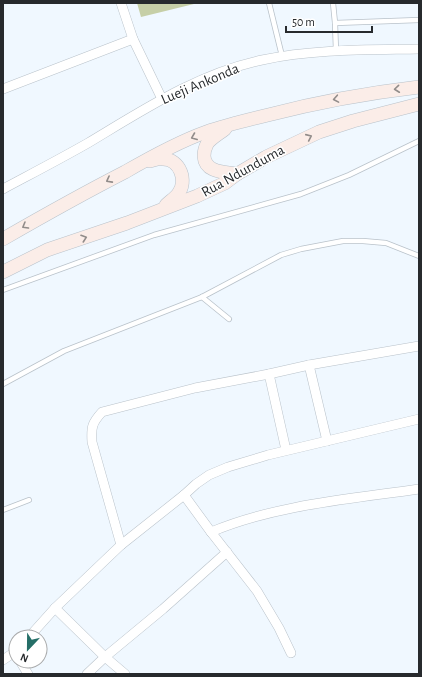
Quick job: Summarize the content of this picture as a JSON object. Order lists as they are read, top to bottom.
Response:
{
  "streets": {
    "main road": ["Rua Ndunduma"],
    "street": ["Lueji Ankonda"]
  },
  "scale_bar": "50 m",
  "north": "bottom"
}
